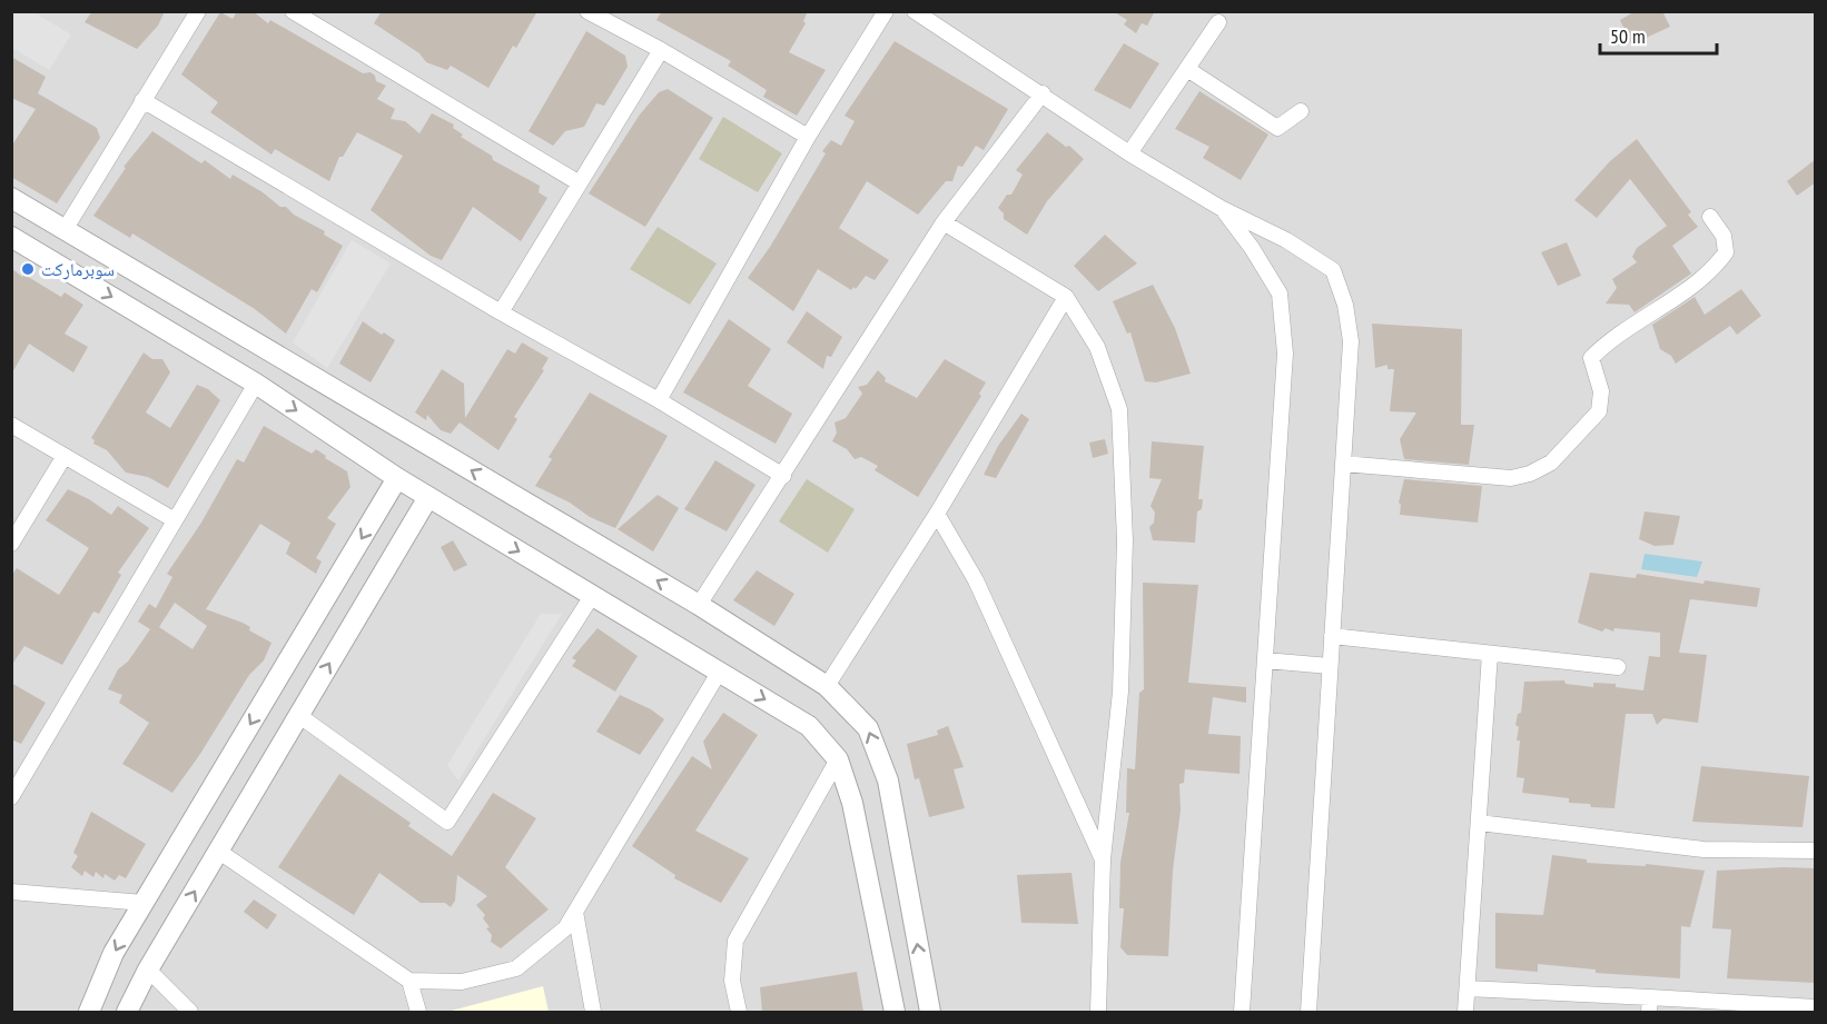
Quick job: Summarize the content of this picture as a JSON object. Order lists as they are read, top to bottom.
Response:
{
  "places": ["سوبرماركت"],
  "scale_bar": "50 m"
}
